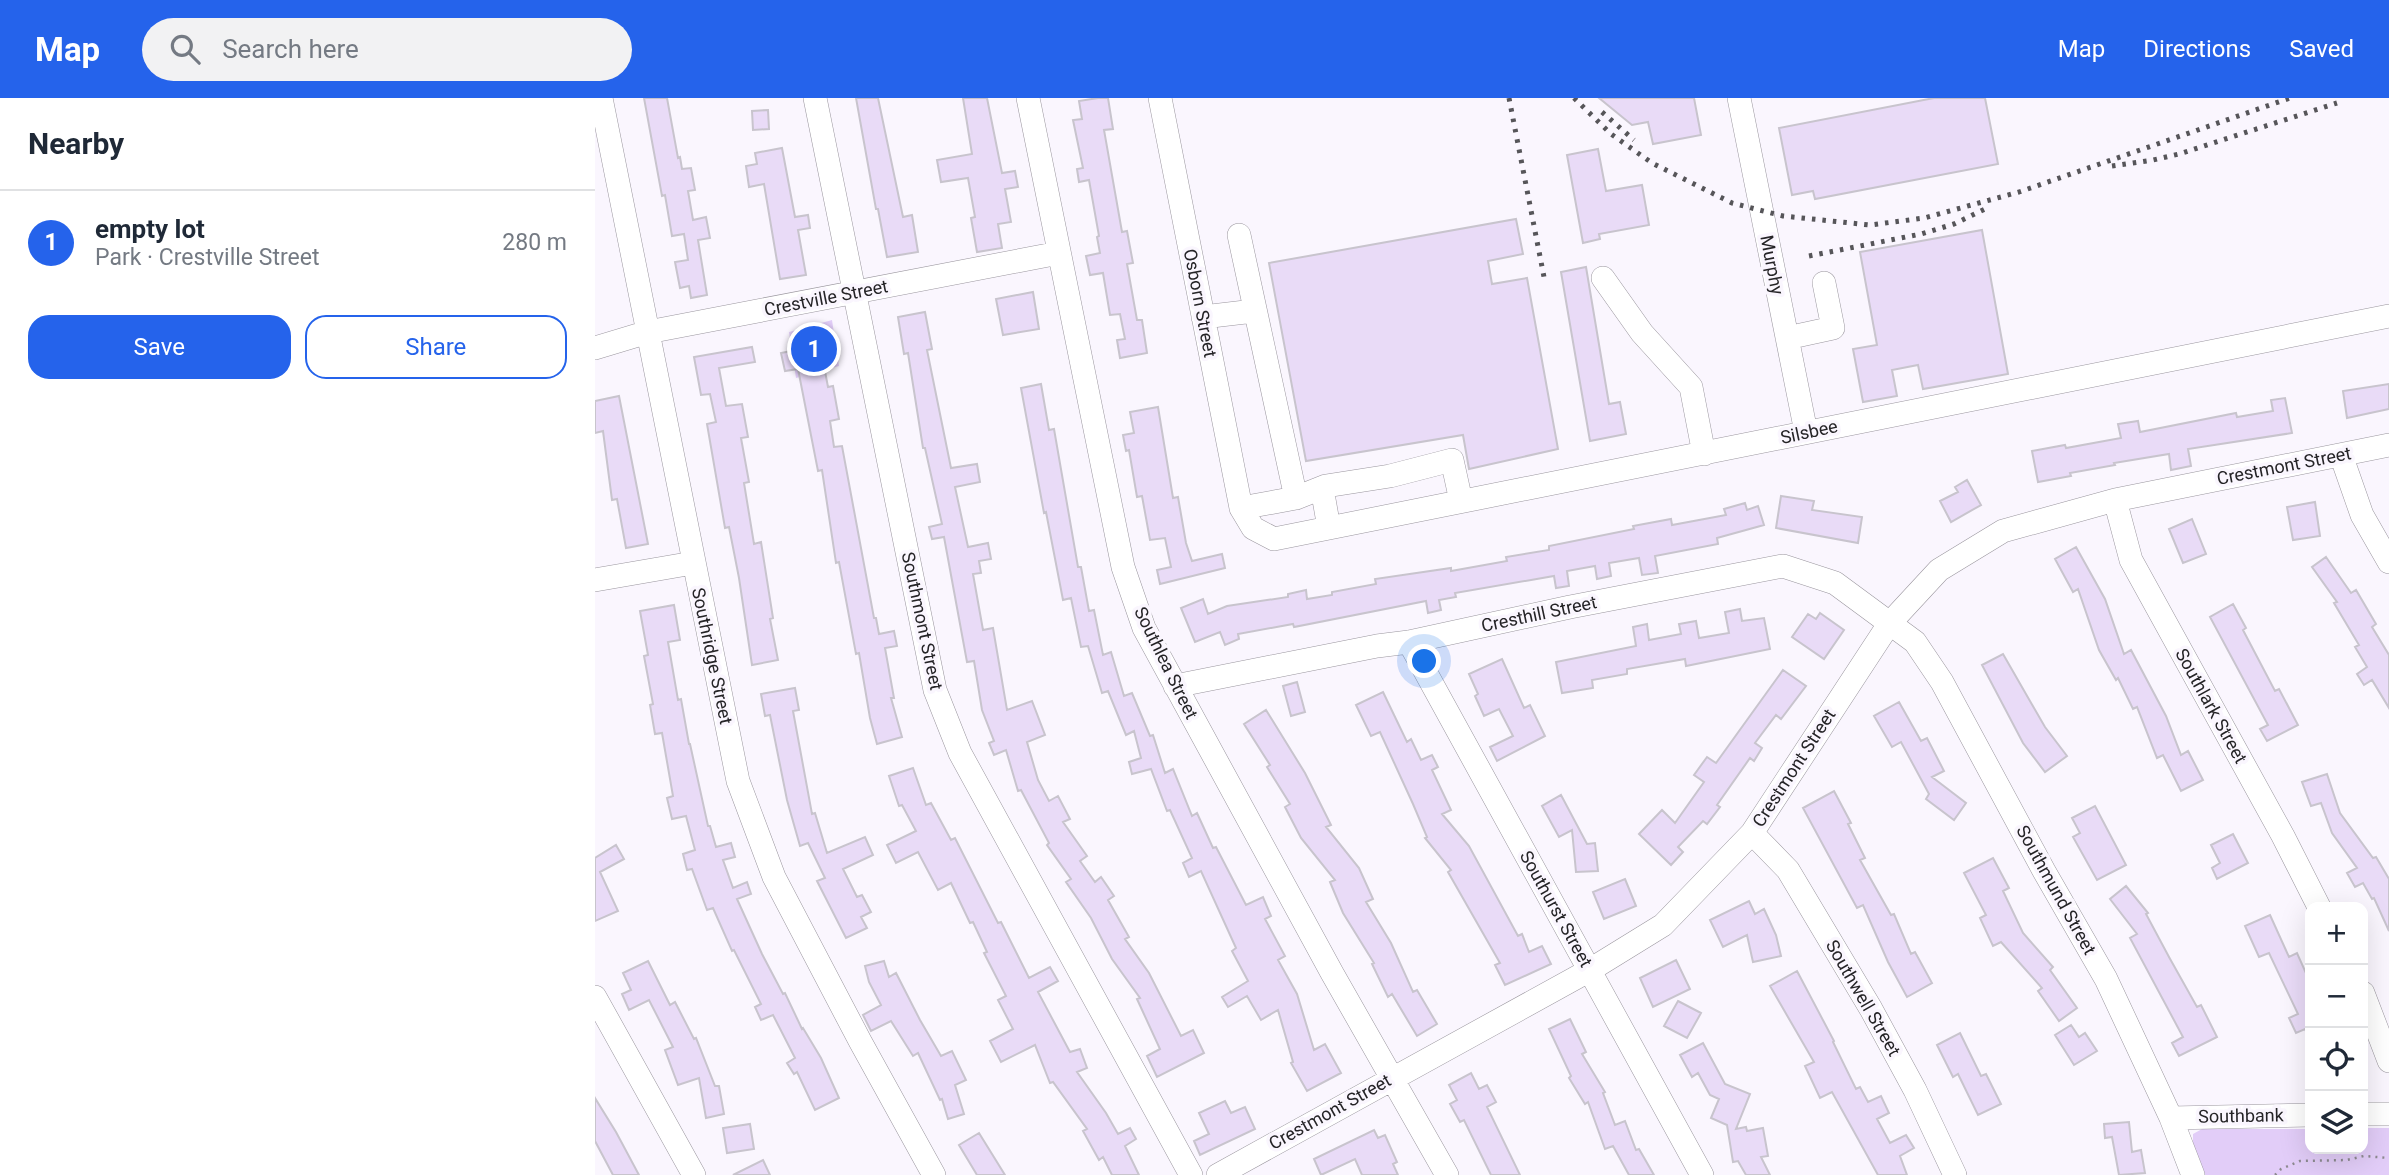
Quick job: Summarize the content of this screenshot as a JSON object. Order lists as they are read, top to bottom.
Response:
{
  "streets": {
    "street": [
      "Murphy",
      "Crestville Street",
      "Osborn Street",
      "Silsbee",
      "Crestmont Street",
      "Cresthill Street",
      "Southmont Street",
      "Southridge Street",
      "Southlea Street",
      "Southlark Street",
      "Southmund Street",
      "Southurst Street",
      "Southwell Street",
      "Southbank"
    ]
  },
  "crossings": [
    ["Murphy", "Silsbee"],
    ["Crestville Street", "Southmont Street"],
    ["Crestville Street", "Southridge Street"],
    ["Crestville Street", "Southlea Street"],
    ["Osborn Street", "Silsbee"],
    ["Crestmont Street", "Cresthill Street"],
    ["Crestmont Street", "Southlea Street"],
    ["Crestmont Street", "Southlark Street"],
    ["Crestmont Street", "Southmund Street"],
    ["Crestmont Street", "Southurst Street"],
    ["Crestmont Street", "Southwell Street"],
    ["Cresthill Street", "Southlea Street"],
    ["Cresthill Street", "Southmund Street"],
    ["Cresthill Street", "Southurst Street"],
    ["Southmund Street", "Southbank"]
  ],
  "page": {
    "header": "Map",
    "search": "Search here",
    "nav": ["Map", "Directions", "Saved"],
    "heading": "Nearby",
    "list": [
      {
        "mark": "1",
        "name": "empty lot",
        "note": "Park · Crestville Street",
        "value": "280 m"
      }
    ],
    "buttons": ["Save", "Share"],
    "pins": "1",
    "map_buttons": ["+", "−"]
  }
}
